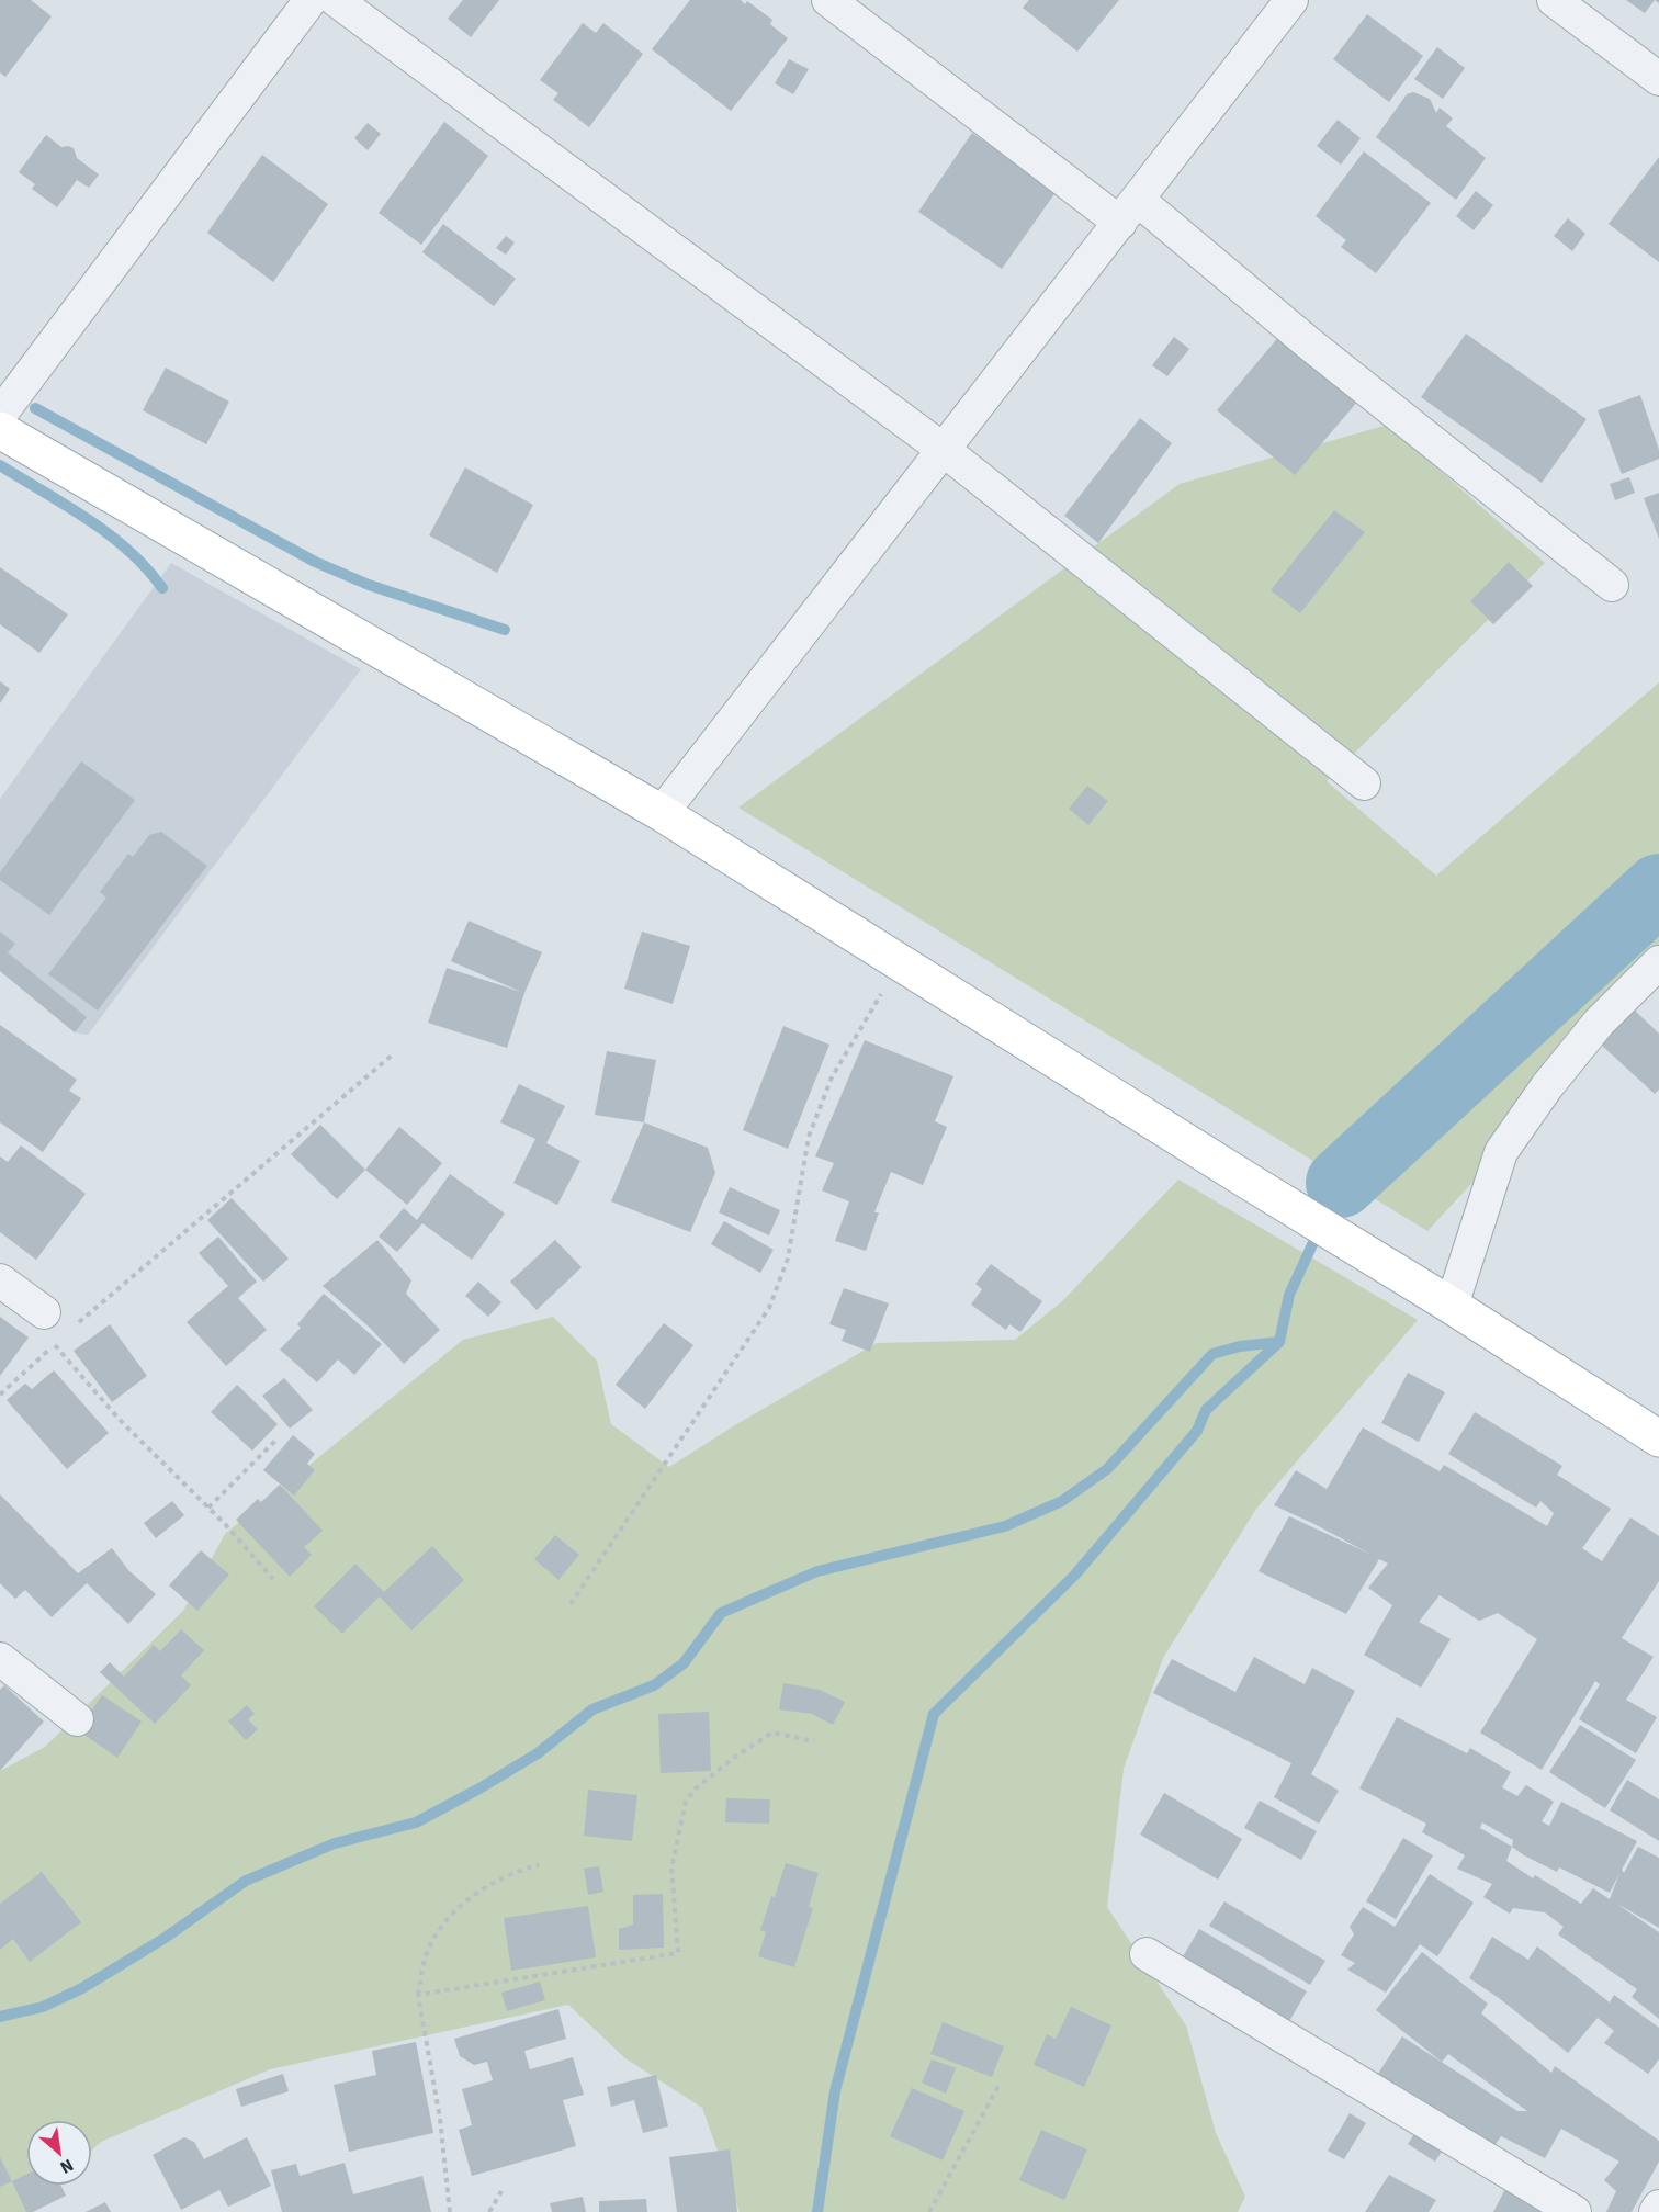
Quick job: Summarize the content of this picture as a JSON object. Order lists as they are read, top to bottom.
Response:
{
  "north": "bottom right"
}
